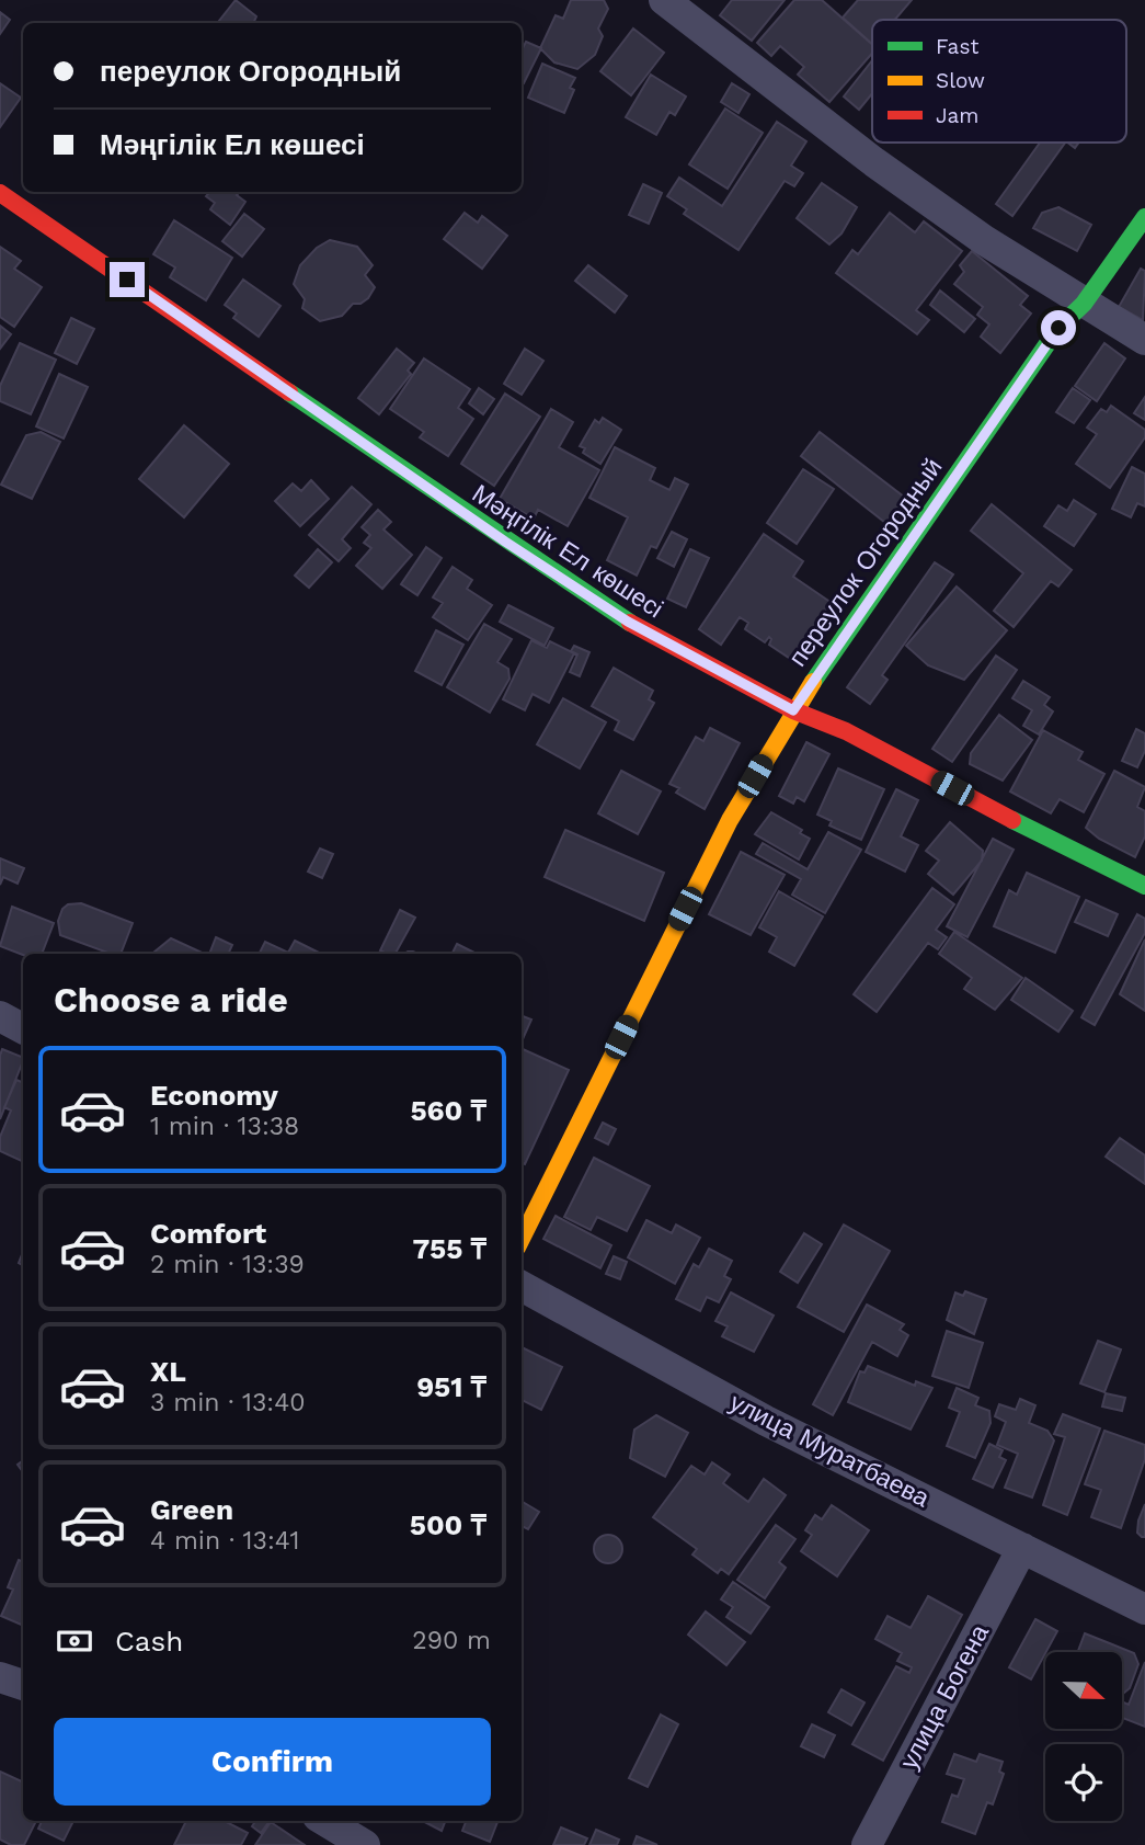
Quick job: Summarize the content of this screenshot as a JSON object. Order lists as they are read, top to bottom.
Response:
{
  "streets": {
    "street": [
      "Мәңгілік Ел көшесі",
      "переулок Огородный",
      "улица Муратбаева",
      "улица Богена"
    ]
  },
  "crossings": [
    ["Мәңгілік Ел көшесі", "переулок Огородный"],
    ["улица Муратбаева", "улица Богена"]
  ],
  "legend": ["Fast", "Slow", "Jam"],
  "north": "right",
  "page": {
    "banner": ["переулок Огородный", "Мәңгілік Ел көшесі"],
    "heading": "Choose a ride",
    "list": [
      {
        "name": "Economy",
        "note": "1 min · 13:38",
        "value": "560 ₸"
      },
      {
        "name": "Comfort",
        "note": "2 min · 13:39",
        "value": "755 ₸"
      },
      {
        "name": "XL",
        "note": "3 min · 13:40",
        "value": "951 ₸"
      },
      {
        "name": "Green",
        "note": "4 min · 13:41",
        "value": "500 ₸"
      }
    ],
    "pay": ["Cash", "290 m"],
    "buttons": "Confirm"
  }
}
